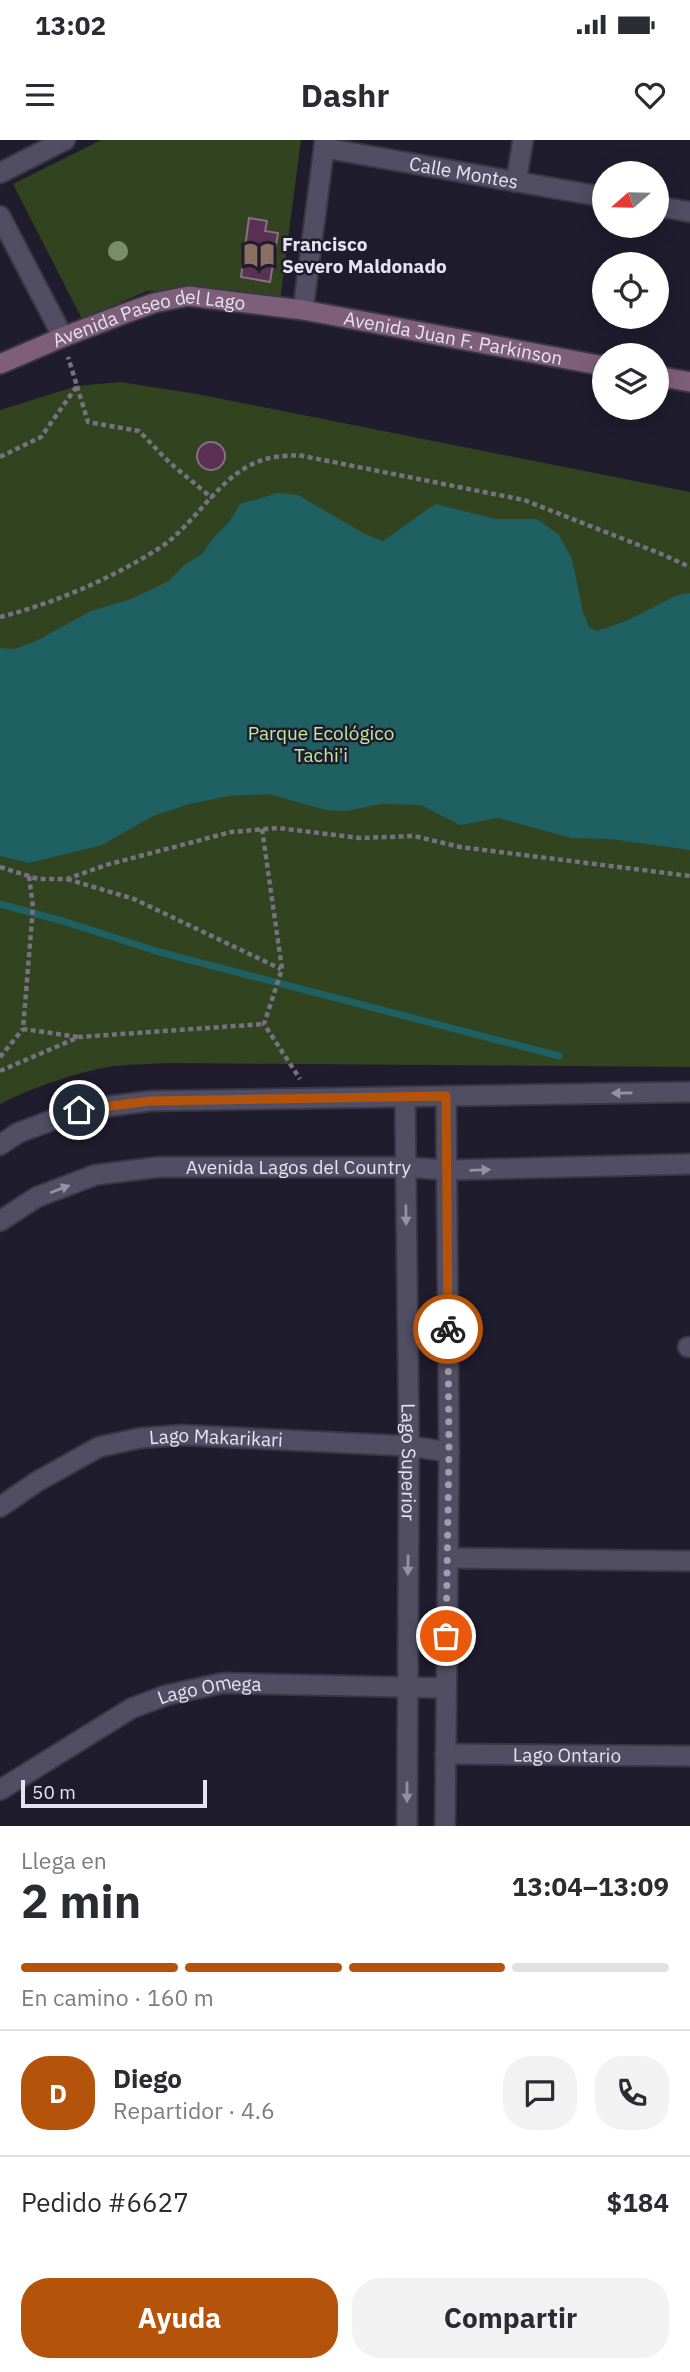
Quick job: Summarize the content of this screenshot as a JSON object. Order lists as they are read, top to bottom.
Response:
{
  "streets": {
    "main road": ["Avenida Paseo del Lago", "Avenida Juan F. Parkinson"],
    "street": [
      "Calle Montes",
      "Avenida Lagos del Country",
      "Lago Makarikari",
      "Lago Superior",
      "Lago Omega",
      "Lago Ontario"
    ]
  },
  "crossings": [
    ["Avenida Paseo del Lago", "Avenida Juan F. Parkinson"],
    ["Avenida Lagos del Country", "Lago Superior"],
    ["Lago Makarikari", "Lago Superior"],
    ["Lago Superior", "Lago Omega"]
  ],
  "parks": ["Parque Ecológico Tachi'i"],
  "places": {
    "library": ["Francisco Severo Maldonado"]
  },
  "scale_bar": "50 m",
  "north": "left",
  "page": {
    "status": "13:02",
    "header": "Dashr",
    "scale": "50 m",
    "heading": ["2 min", "Llega en", "13:04–13:09"],
    "panel": [
      "Diego",
      "Repartidor · 4.6",
      "Pedido #6627",
      "$184"
    ],
    "bar": "En camino · 160 m",
    "round": "D",
    "buttons": ["Ayuda", "Compartir"]
  }
}
